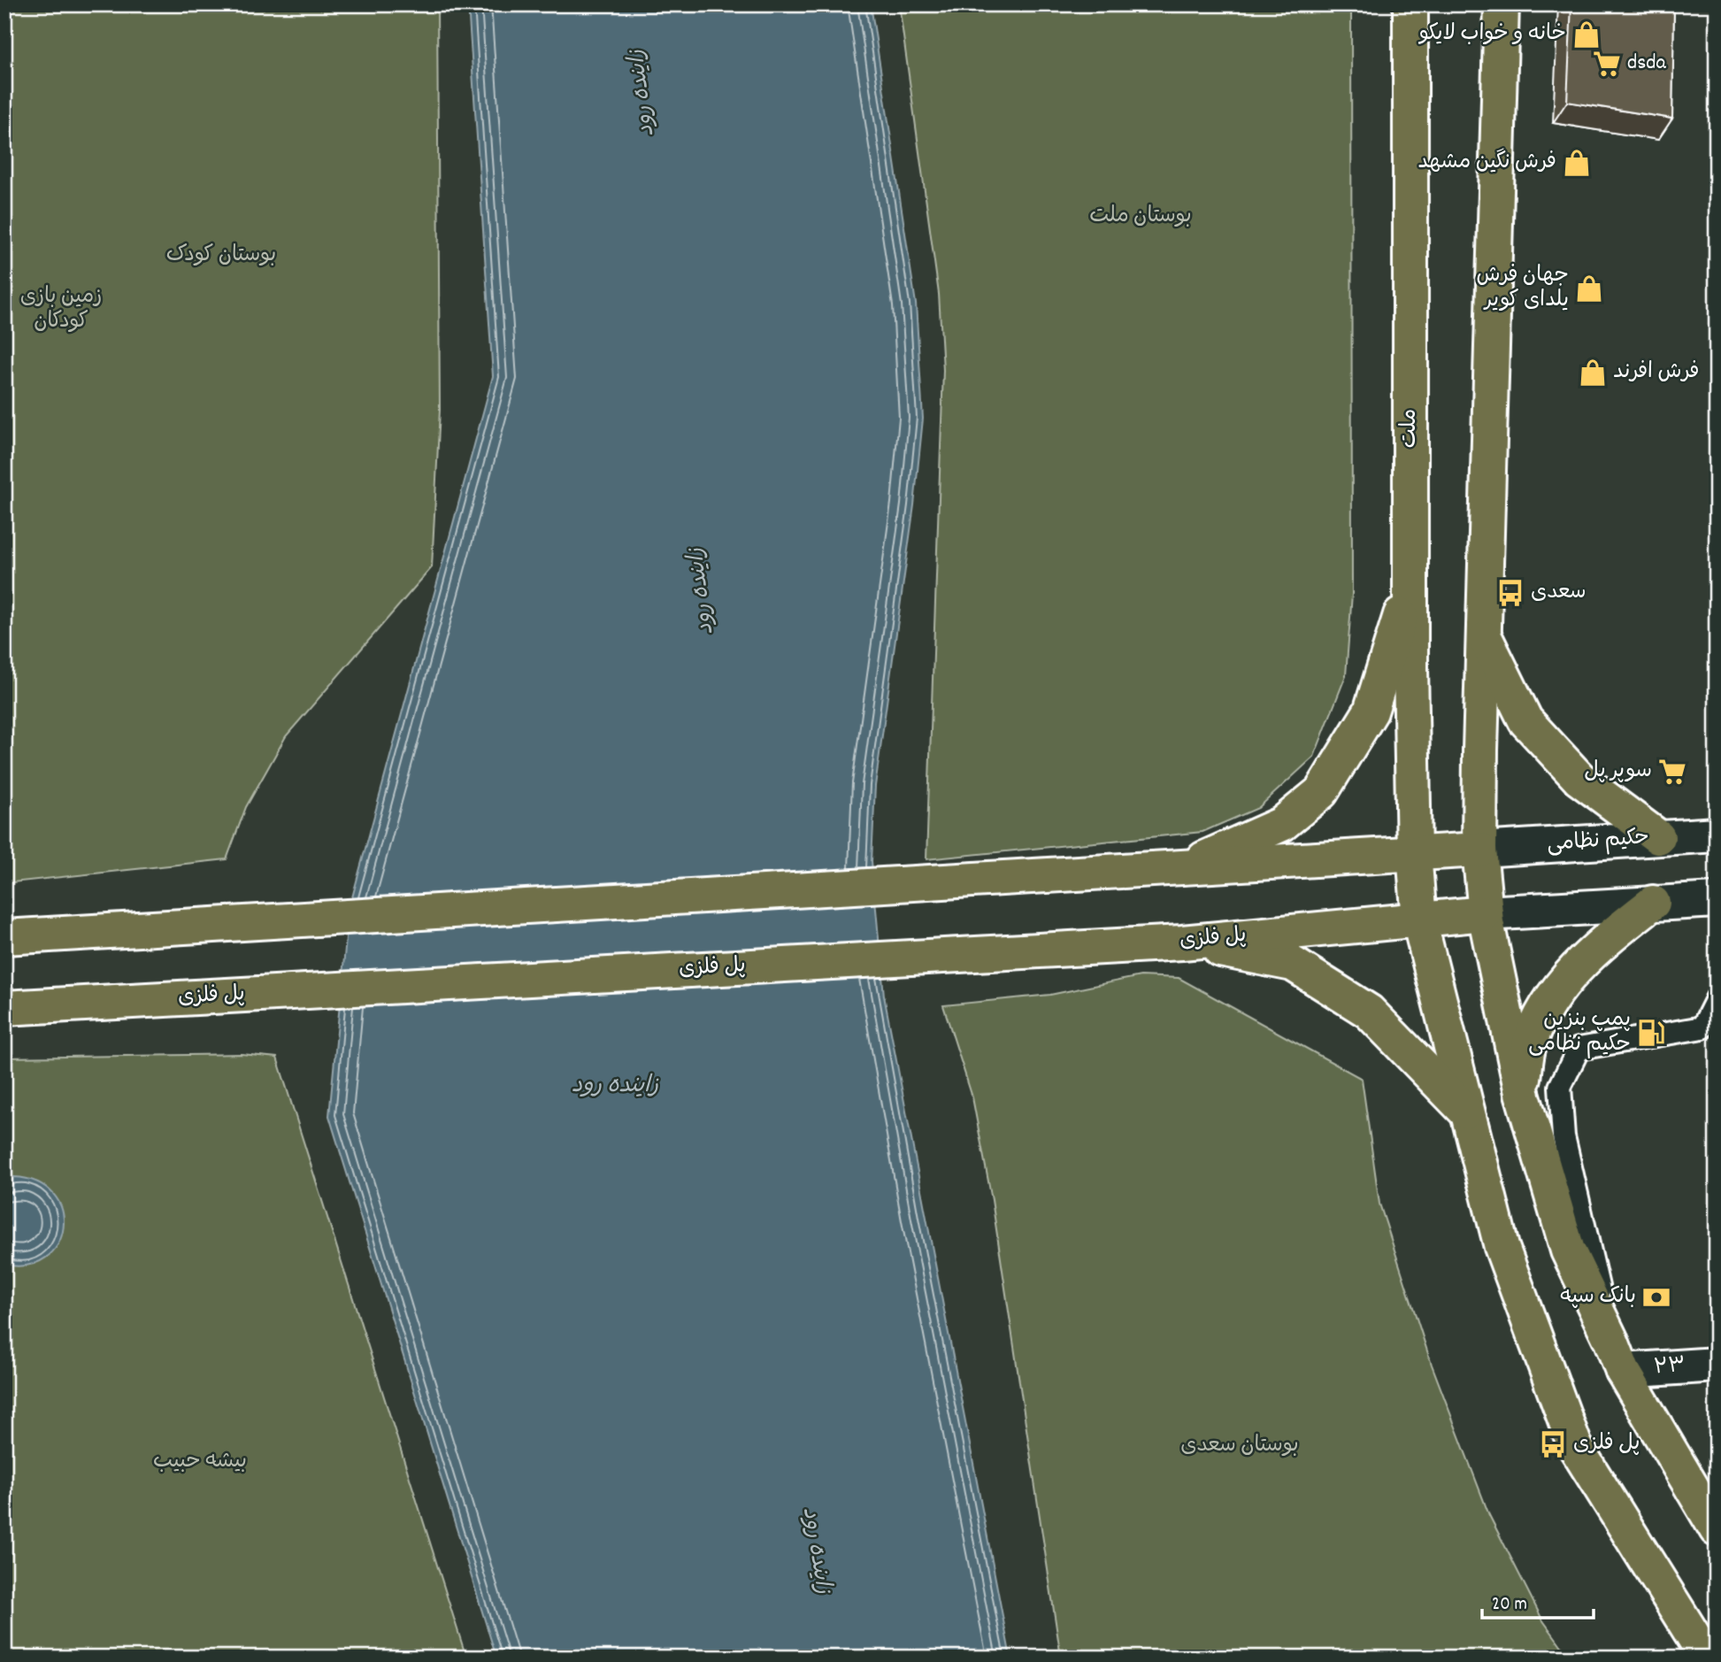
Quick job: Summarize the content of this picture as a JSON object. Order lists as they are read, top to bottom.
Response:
{
  "streets": {
    "main road": [
      "ملت",
      "حکیم نظامی",
      "پل فلزی",
      "۲۳"
    ]
  },
  "crossings": [
    ["ملت", "پل فلزی"]
  ],
  "water": ["زاینده رود"],
  "parks": [
    "بوستان ملت",
    "بوستان کودک",
    "زمین بازی کودکان",
    "بوستان سعدی",
    "بیشه حبیب"
  ],
  "places": {
    "shop": [
      "خانه و خواب لایکو",
      "فرش نگین مشهد",
      "جهان فرش یلدای کویر",
      "فرش افرند"
    ],
    "supermarket": ["dsda", "سوپر پل"],
    "bus stop": ["سعدی", "پل فلزی"],
    "fuel station": ["پمپ بنزین حکیم نظامی"],
    "bank": ["بانک سپه"]
  },
  "scale_bar": "20 m"
}
